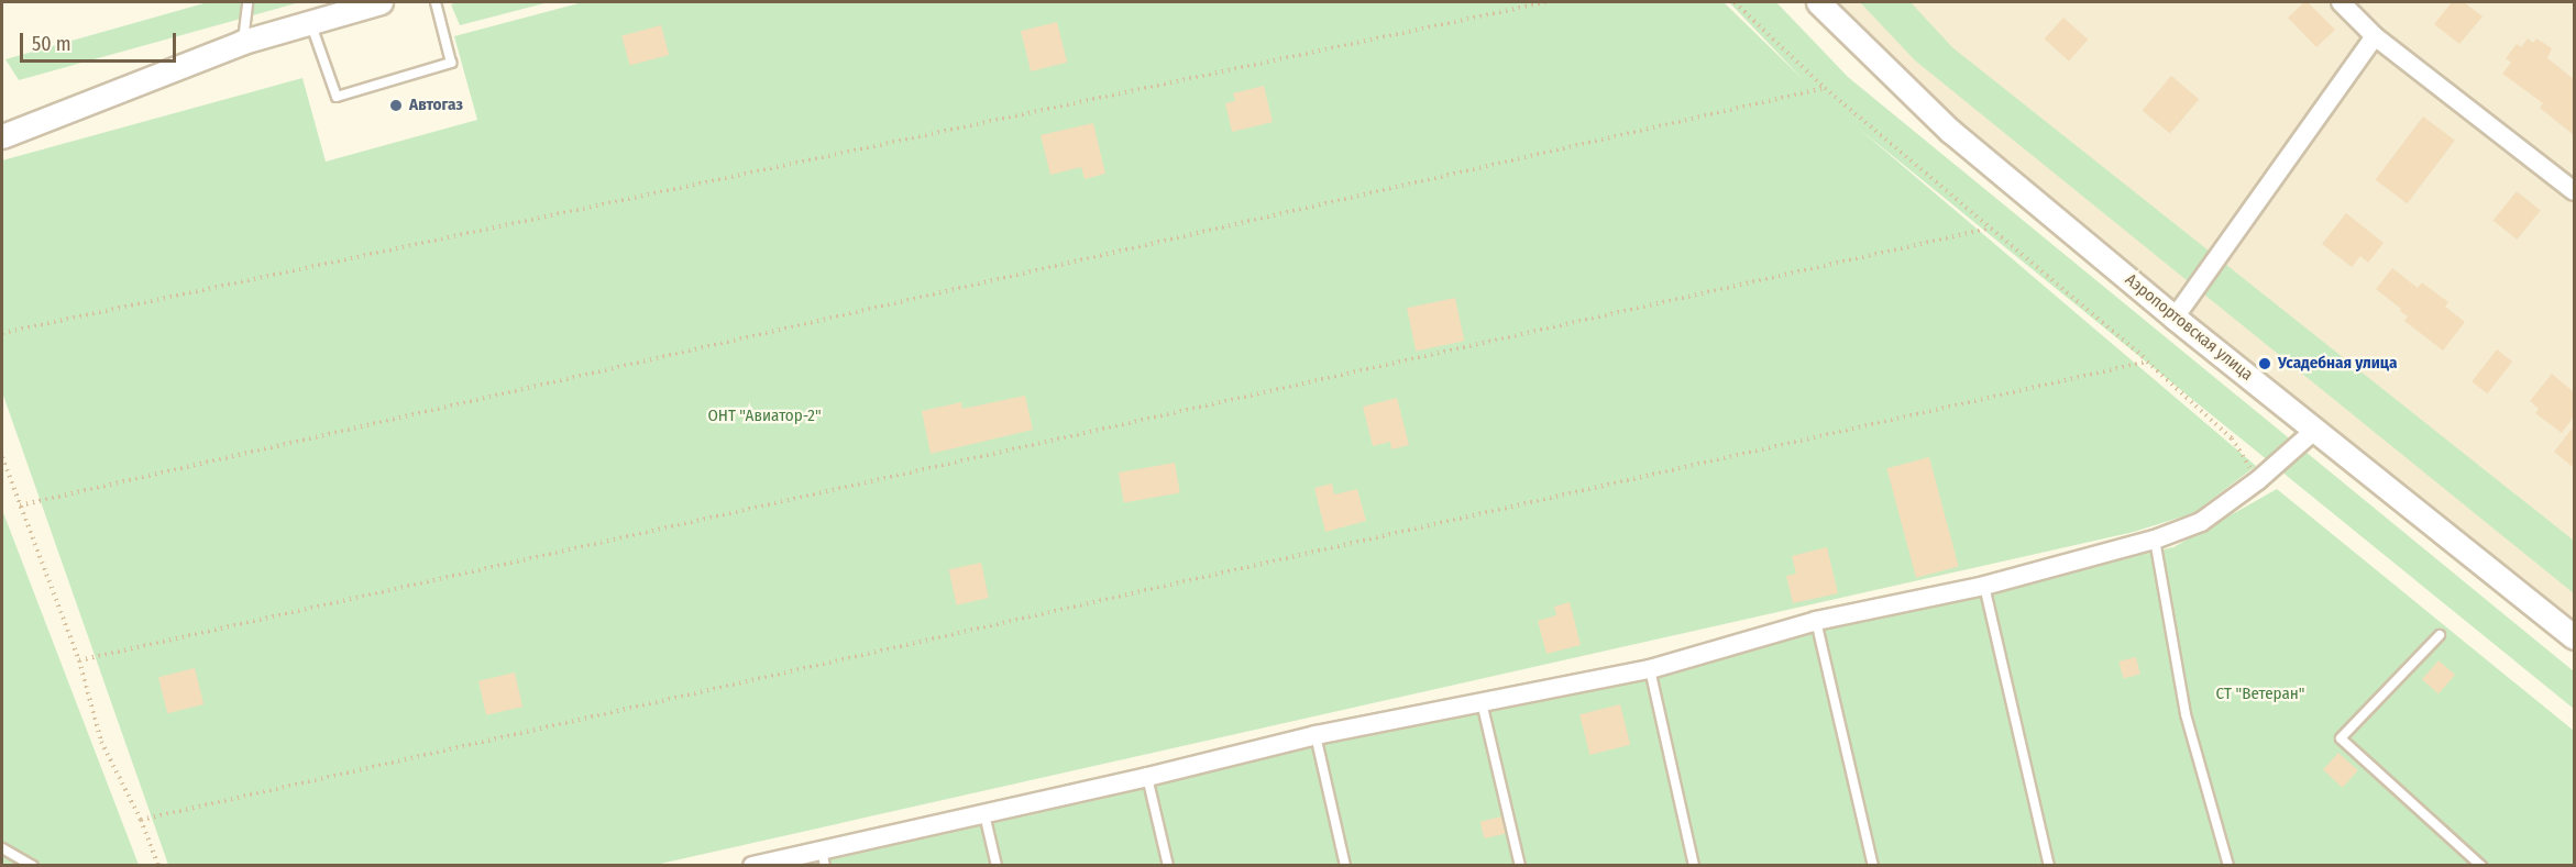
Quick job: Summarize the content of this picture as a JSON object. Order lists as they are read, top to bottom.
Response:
{
  "streets": {
    "street": ["Аэропортовская улица"]
  },
  "parks": ["ОНТ \"Авиатор-2\"", "СТ \"Ветеран\""],
  "places": ["Автогаз", "Усадебная улица"],
  "scale_bar": "50 m"
}
